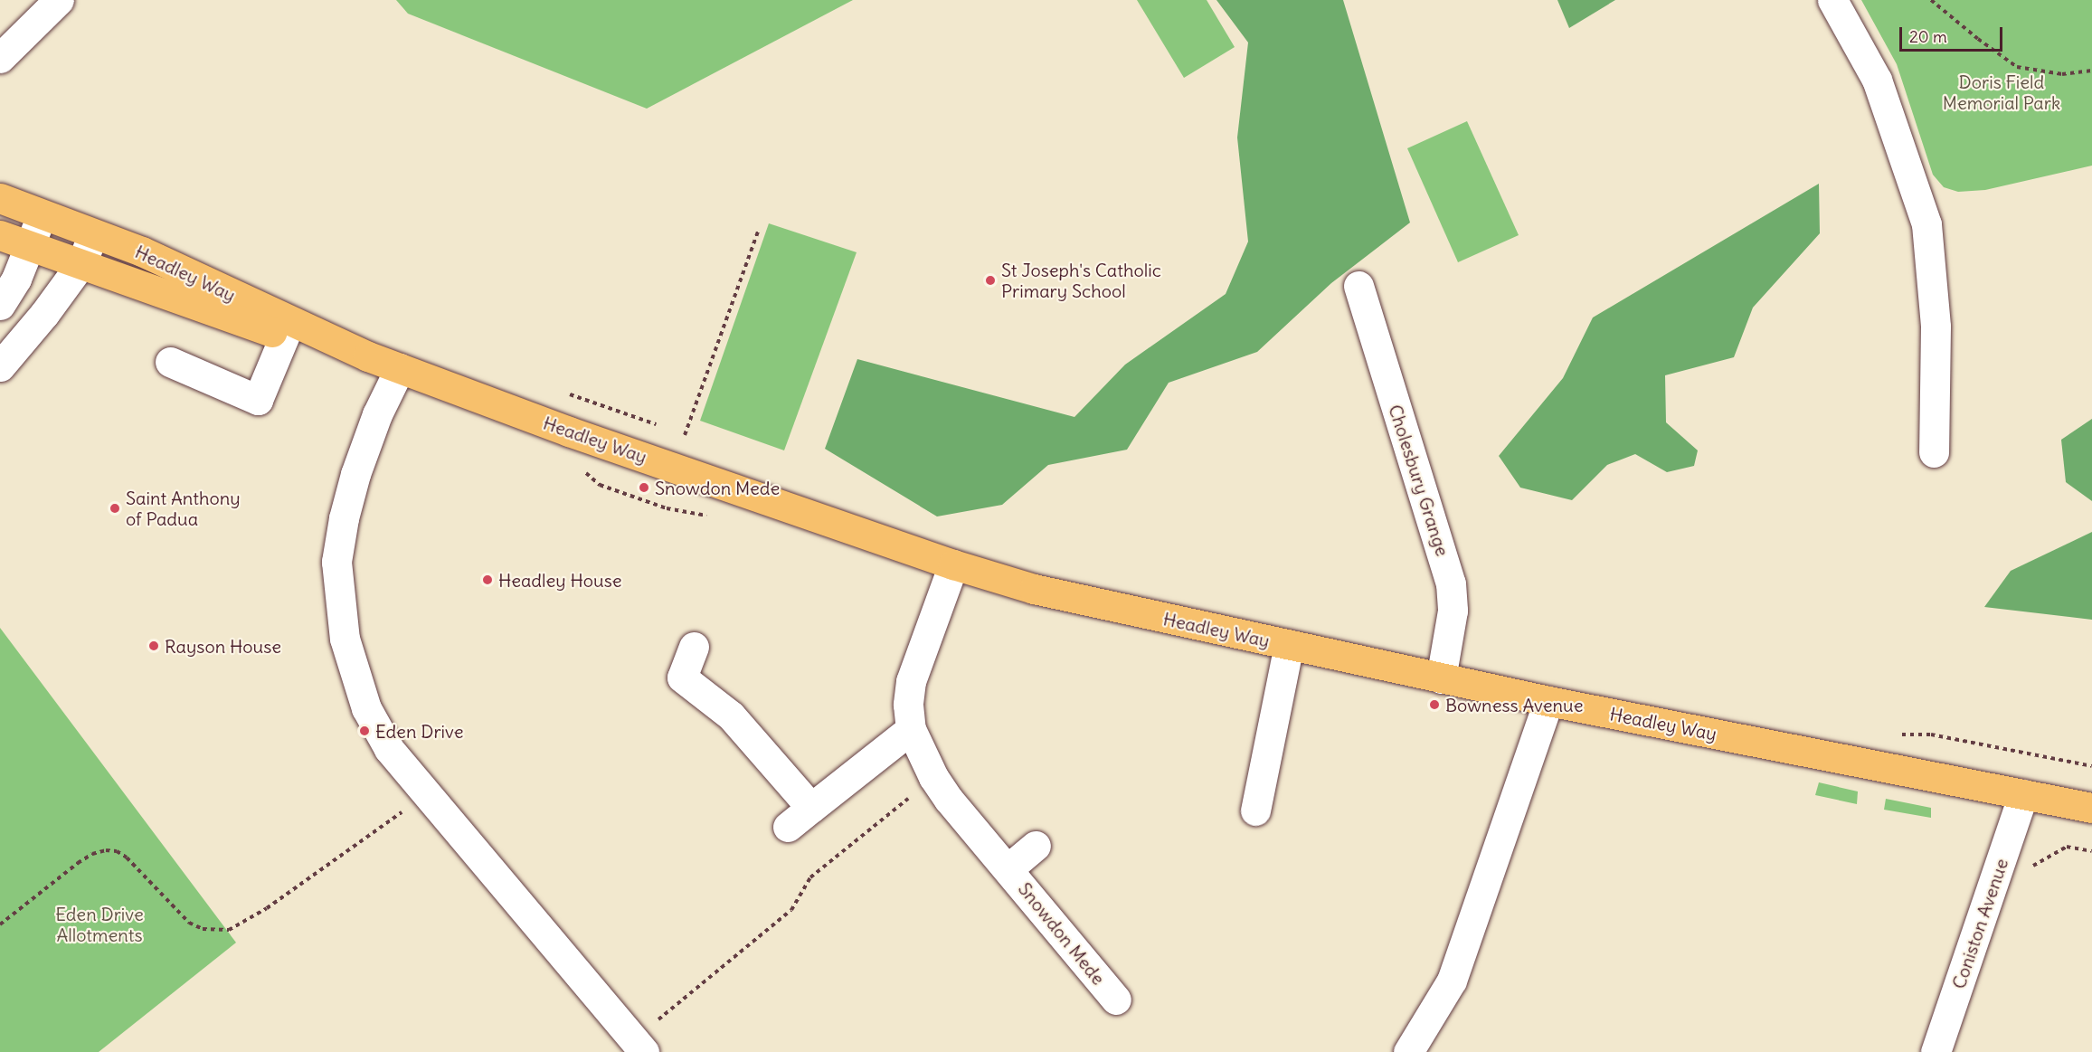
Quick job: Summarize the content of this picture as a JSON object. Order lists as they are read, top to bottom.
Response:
{
  "streets": {
    "main road": ["Headley Way"],
    "street": ["Cholesbury Grange", "Coniston Avenue", "Snowdon Mede"]
  },
  "crossings": [
    ["Headley Way", "Cholesbury Grange"],
    ["Headley Way", "Coniston Avenue"],
    ["Headley Way", "Snowdon Mede"]
  ],
  "parks": ["Doris Field Memorial Park", "Eden Drive Allotments"],
  "places": [
    "St Joseph's Catholic Primary School",
    "Snowdon Mede",
    "Saint Anthony of Padua",
    "Headley House",
    "Rayson House",
    "Bowness Avenue",
    "Eden Drive"
  ],
  "scale_bar": "20 m"
}
